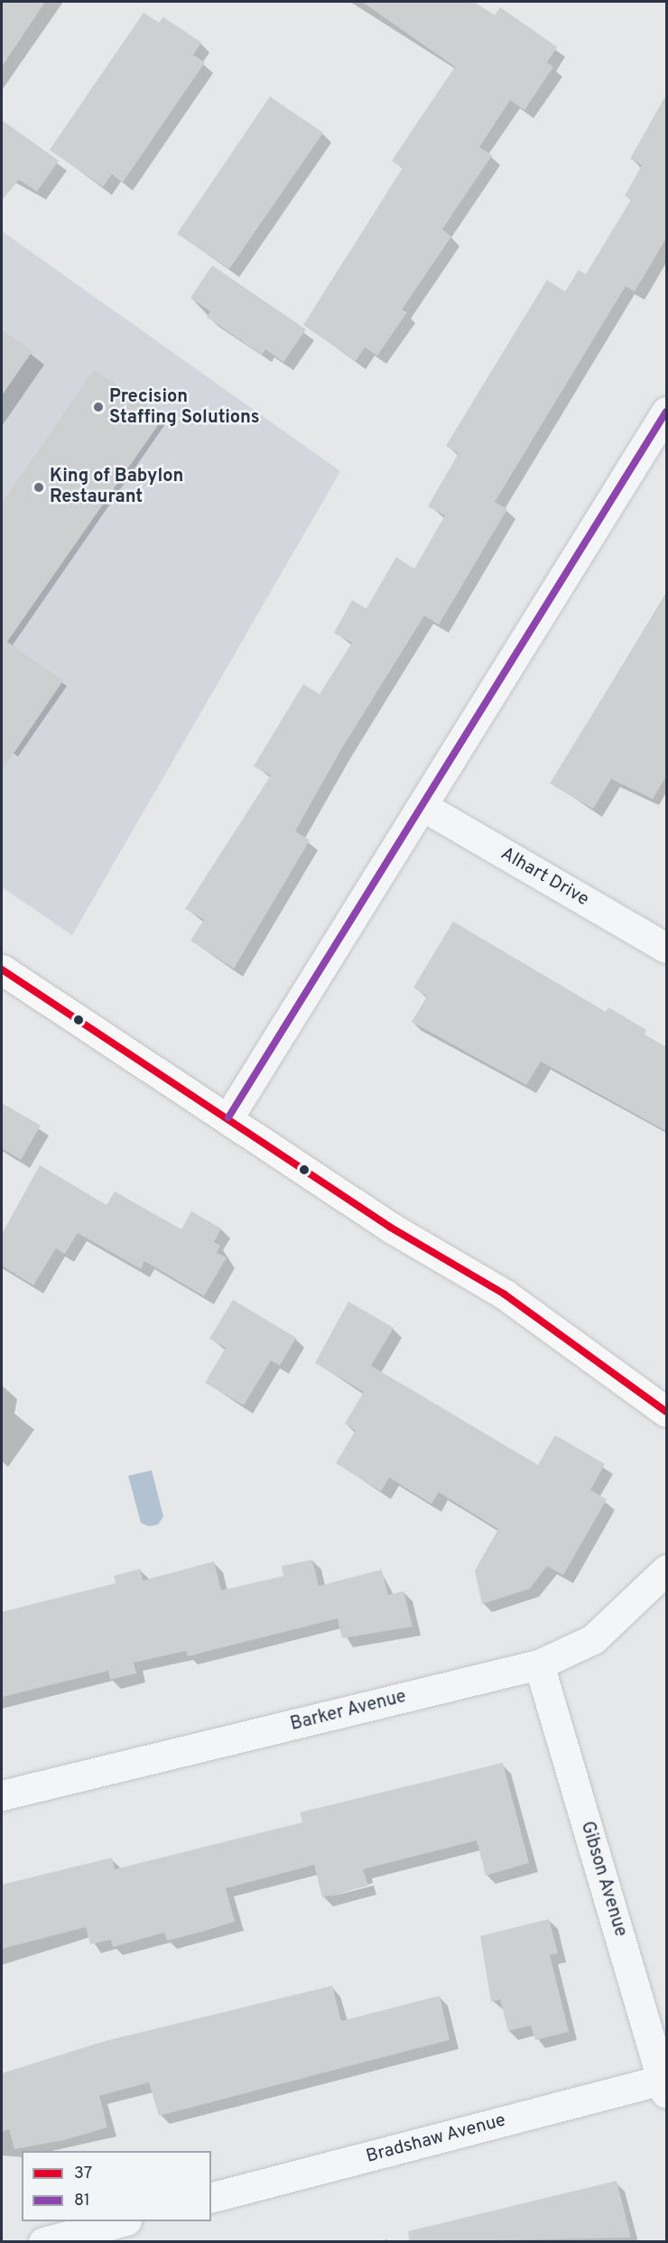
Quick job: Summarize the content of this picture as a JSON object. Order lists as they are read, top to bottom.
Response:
{
  "streets": {
    "street": [
      "Alhart Drive",
      "Barker Avenue",
      "Gibson Avenue",
      "Bradshaw Avenue"
    ]
  },
  "crossings": [
    ["Barker Avenue", "Gibson Avenue"],
    ["Gibson Avenue", "Bradshaw Avenue"]
  ],
  "places": ["Precision Staffing Solutions", "King of Babylon Restaurant"],
  "lines": ["transit line 81", "transit line 37"],
  "legend": ["37", "81"]
}
